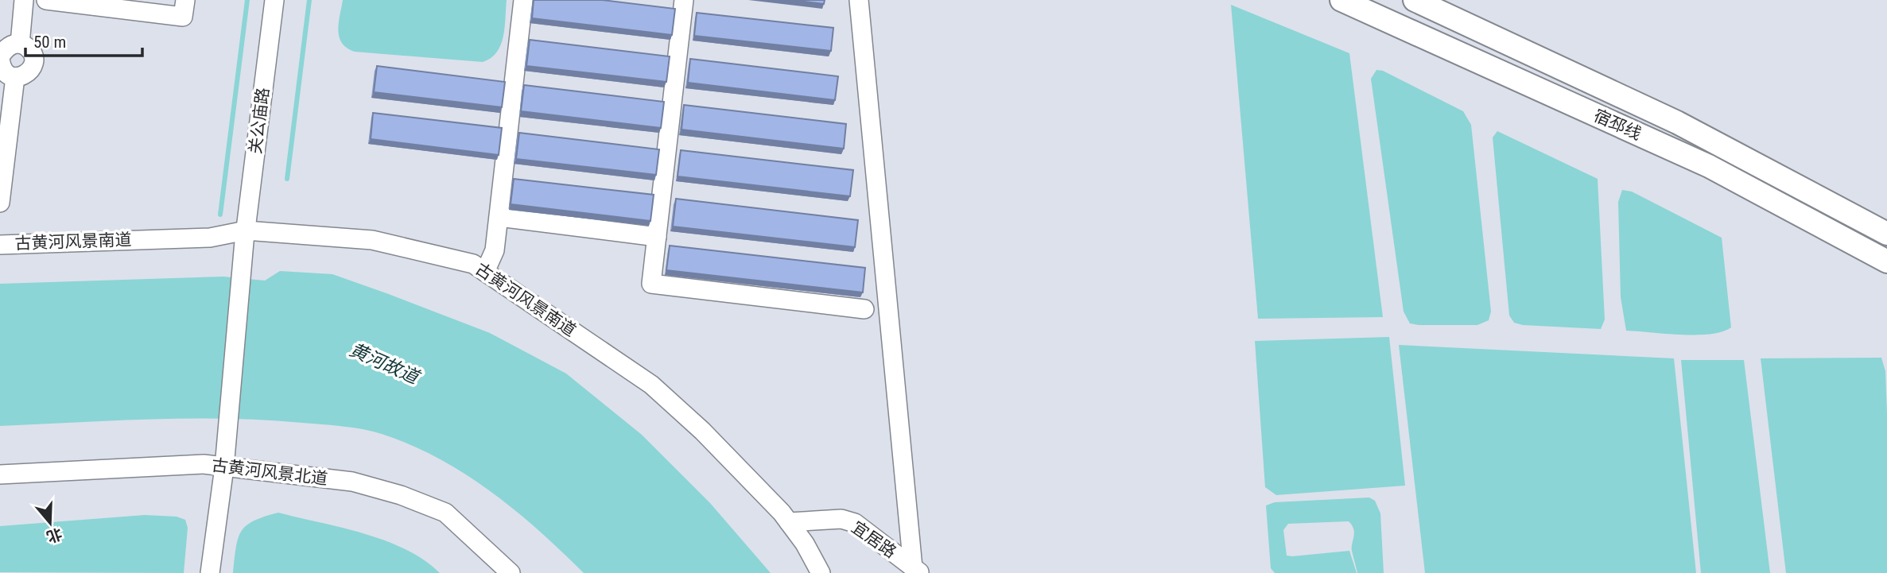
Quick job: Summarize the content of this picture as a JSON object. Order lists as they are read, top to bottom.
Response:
{
  "streets": {
    "main road": ["宿邳线"],
    "street": [
      "关公庙路",
      "古黄河风景南道",
      "古黄河风景北道",
      "宜居路"
    ]
  },
  "crossings": [
    ["关公庙路", "古黄河风景南道"],
    ["关公庙路", "古黄河风景北道"],
    ["古黄河风景南道", "宜居路"]
  ],
  "water": ["黄河故道"],
  "scale_bar": "50 m",
  "north": "bottom"
}
